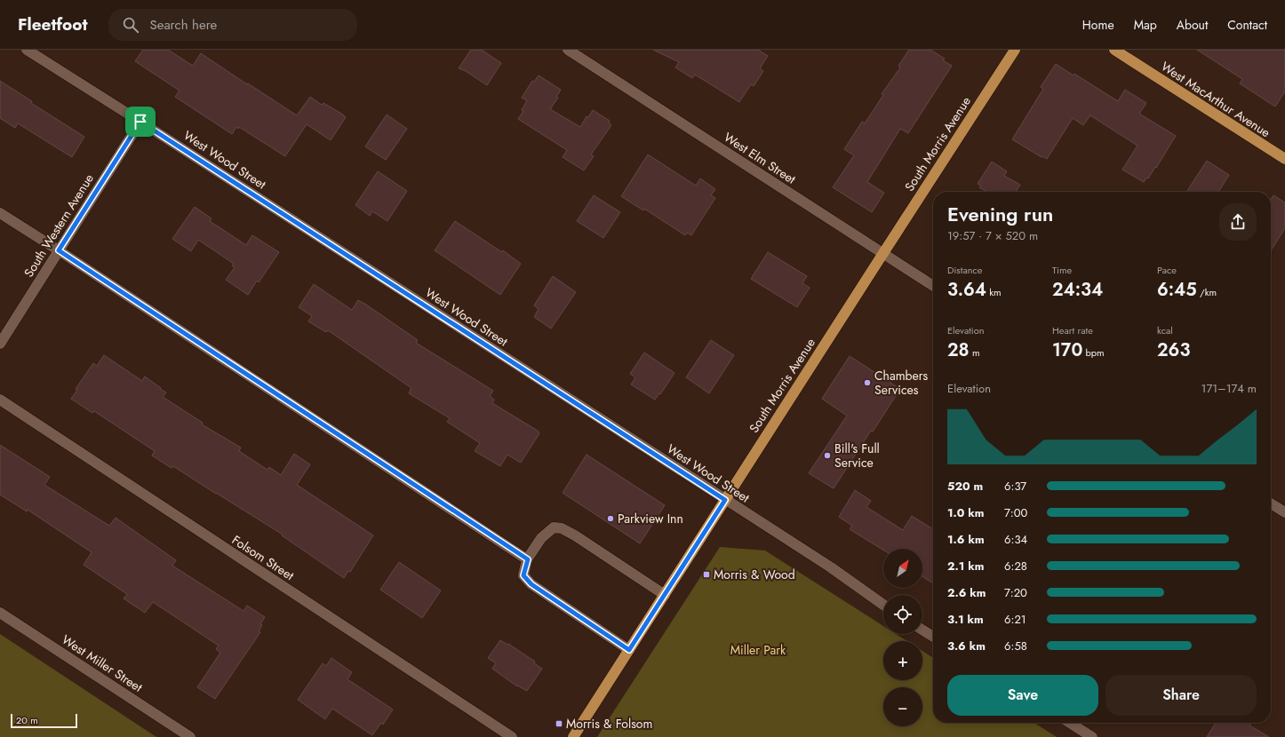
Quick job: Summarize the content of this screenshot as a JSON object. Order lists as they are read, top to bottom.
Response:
{
  "streets": {
    "main road": ["West MacArthur Avenue", "South Morris Avenue"],
    "street": [
      "West Elm Street",
      "West Wood Street",
      "South Western Avenue",
      "Folsom Street",
      "West Miller Street"
    ]
  },
  "crossings": [
    ["South Morris Avenue", "West Elm Street"],
    ["South Morris Avenue", "West Wood Street"],
    ["West Wood Street", "South Western Avenue"]
  ],
  "parks": ["Miller Park"],
  "places": {
    "other": ["Chambers Services", "Bill's Full Service", "Parkview Inn"],
    "transit": ["Morris & Wood", "Morris & Folsom"]
  },
  "scale_bar": "20 m",
  "north": "top right",
  "page": {
    "header": "Fleetfoot",
    "search": "Search here",
    "nav": [
      "Home",
      "Map",
      "About",
      "Contact"
    ],
    "heading": ["Evening run", "19:57 · 7 × 520 m"],
    "stats": [
      ["Distance", "3.64 km"],
      ["Time", "24:34"],
      ["Pace", "6:45 /km"],
      ["Elevation", "28 m"],
      ["Heart rate", "170 bpm"],
      ["kcal", "263"]
    ],
    "chart": ["Elevation", "171–174 m"],
    "list": [
      {
        "name": "520 m",
        "note": "6:37"
      },
      {
        "name": "1.0 km",
        "note": "7:00"
      },
      {
        "name": "1.6 km",
        "note": "6:34"
      },
      {
        "name": "2.1 km",
        "note": "6:28"
      },
      {
        "name": "2.6 km",
        "note": "7:20"
      },
      {
        "name": "3.1 km",
        "note": "6:21"
      },
      {
        "name": "3.6 km",
        "note": "6:58"
      }
    ],
    "map_buttons": ["+", "−"],
    "buttons": ["Save", "Share"],
    "scale": "20 m"
  }
}
